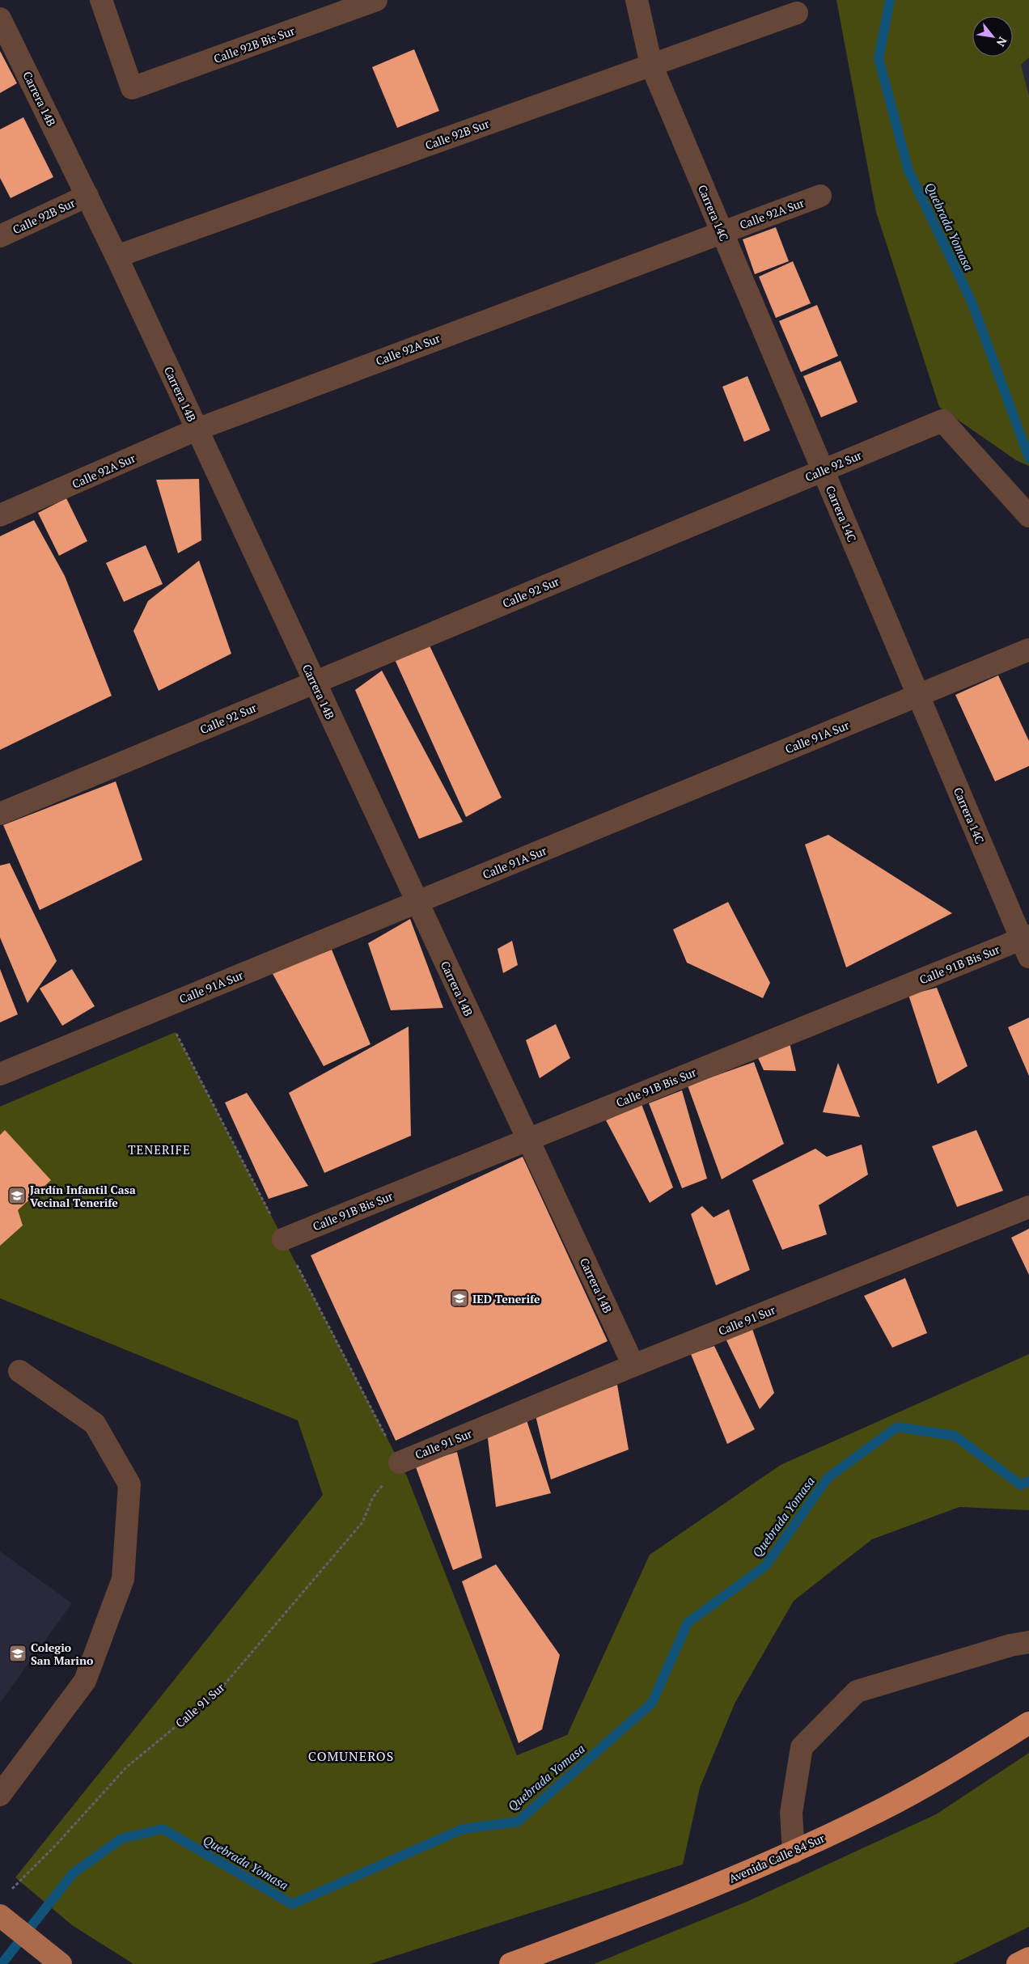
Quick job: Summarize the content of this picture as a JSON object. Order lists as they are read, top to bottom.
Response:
{
  "streets": {
    "highway": ["Avenida Calle 84 Sur"],
    "street": [
      "Calle 92B Bis Sur",
      "Carrera 14B",
      "Calle 92B Sur",
      "Carrera 14C",
      "Calle 92A Sur",
      "Calle 92 Sur",
      "Calle 91A Sur",
      "Calle 91B Bis Sur",
      "Calle 91 Sur"
    ]
  },
  "crossings": [
    ["Carrera 14B", "Calle 92B Sur"],
    ["Carrera 14B", "Calle 92A Sur"],
    ["Carrera 14B", "Calle 92 Sur"],
    ["Carrera 14B", "Calle 91A Sur"],
    ["Carrera 14B", "Calle 91B Bis Sur"],
    ["Carrera 14B", "Calle 91 Sur"],
    ["Calle 92B Sur", "Carrera 14C"],
    ["Carrera 14C", "Calle 92A Sur"],
    ["Carrera 14C", "Calle 92 Sur"],
    ["Carrera 14C", "Calle 91A Sur"],
    ["Carrera 14C", "Calle 91B Bis Sur"]
  ],
  "districts": ["TENERIFE", "COMUNEROS"],
  "water": ["Quebrada Yomasa"],
  "places": {
    "school or university": ["Jardín Infantil Casa Vecinal Tenerife", "IED Tenerife", "Colegio San Marino"]
  },
  "north": "bottom right"
}
